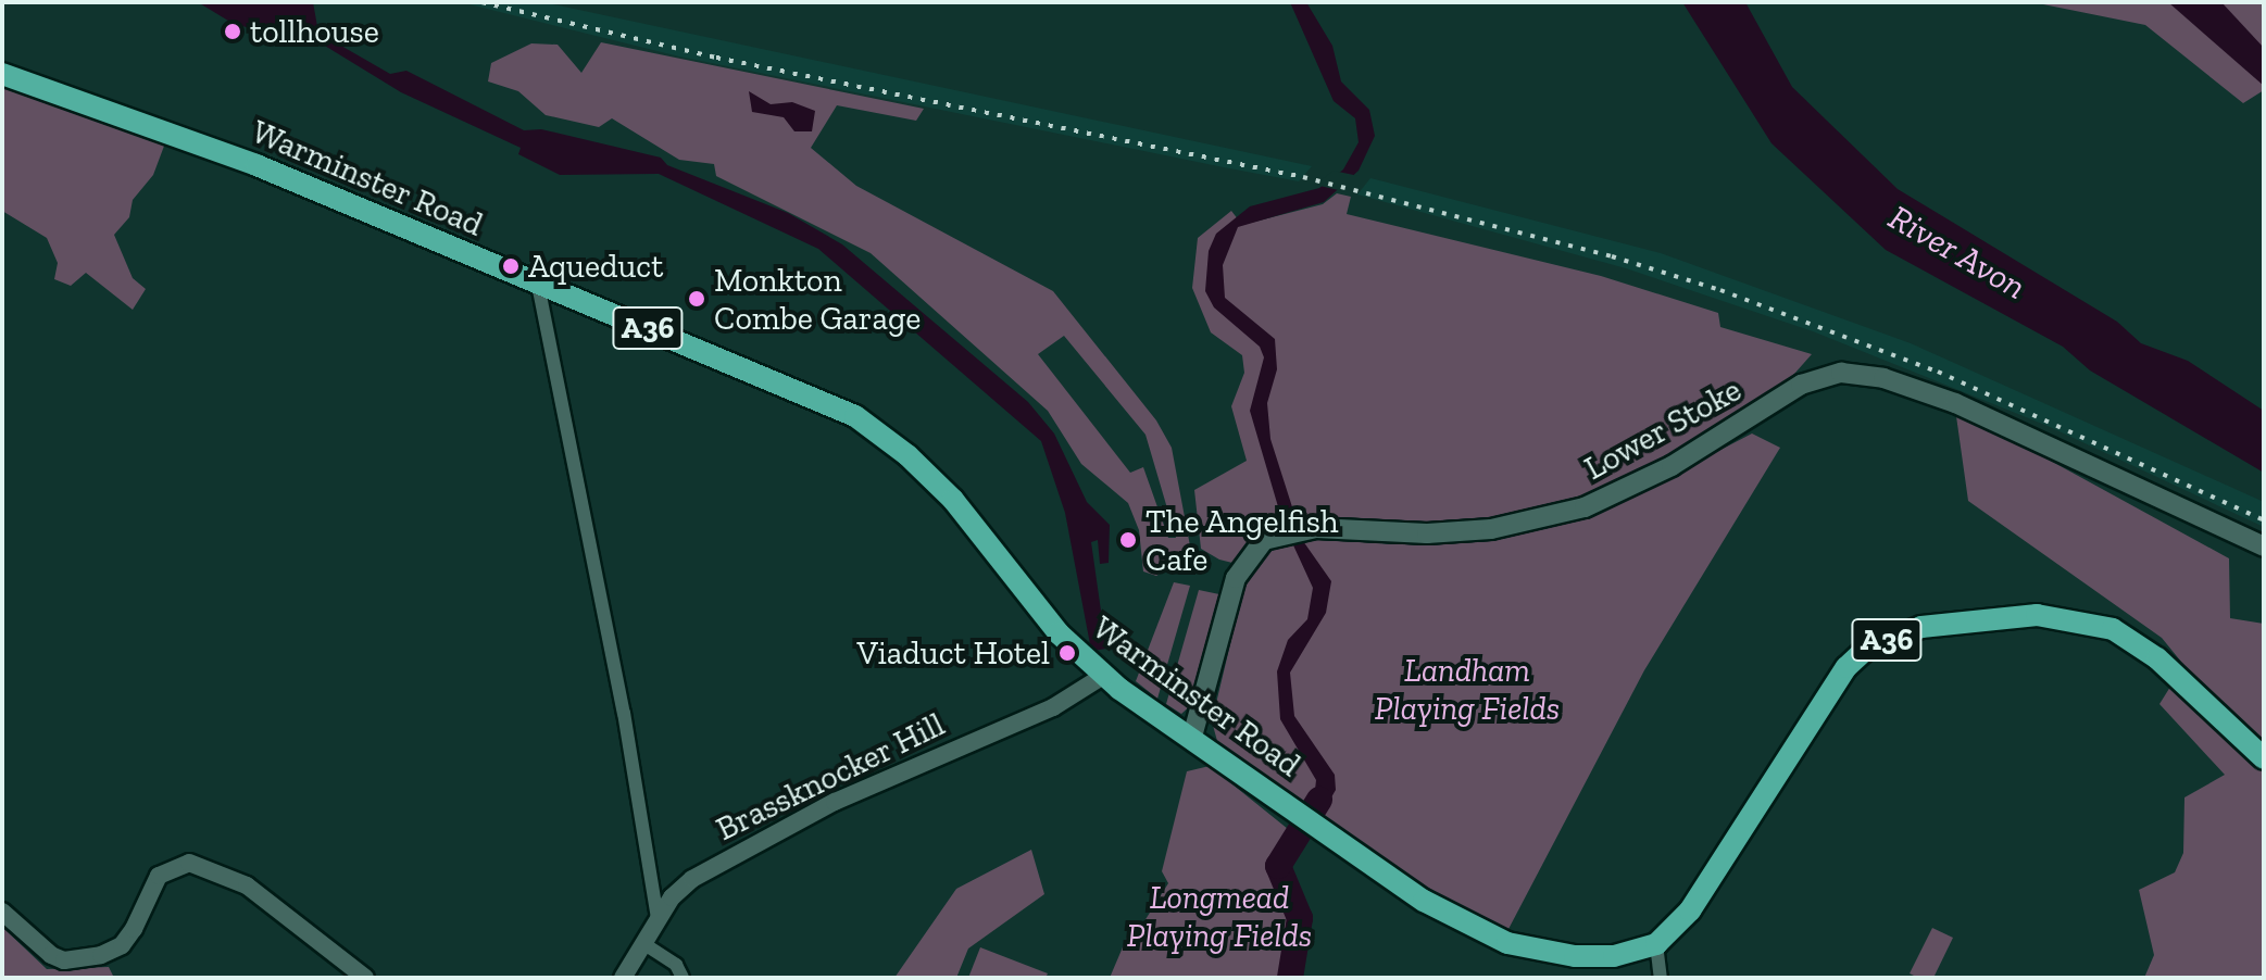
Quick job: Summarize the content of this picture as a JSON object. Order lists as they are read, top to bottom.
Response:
{
  "streets": {
    "highway": ["Warminster Road", "A36"],
    "main road": ["Lower Stoke"],
    "street": ["Brassknocker Hill"]
  },
  "crossings": [
    ["Warminster Road", "Lower Stoke"],
    ["Warminster Road", "Brassknocker Hill"]
  ],
  "water": ["River Avon"],
  "parks": ["Landham Playing Fields", "Longmead Playing Fields"],
  "places": [
    "tollhouse",
    "Aqueduct",
    "Monkton Combe Garage",
    "The Angelfish Cafe",
    "Viaduct Hotel"
  ]
}
